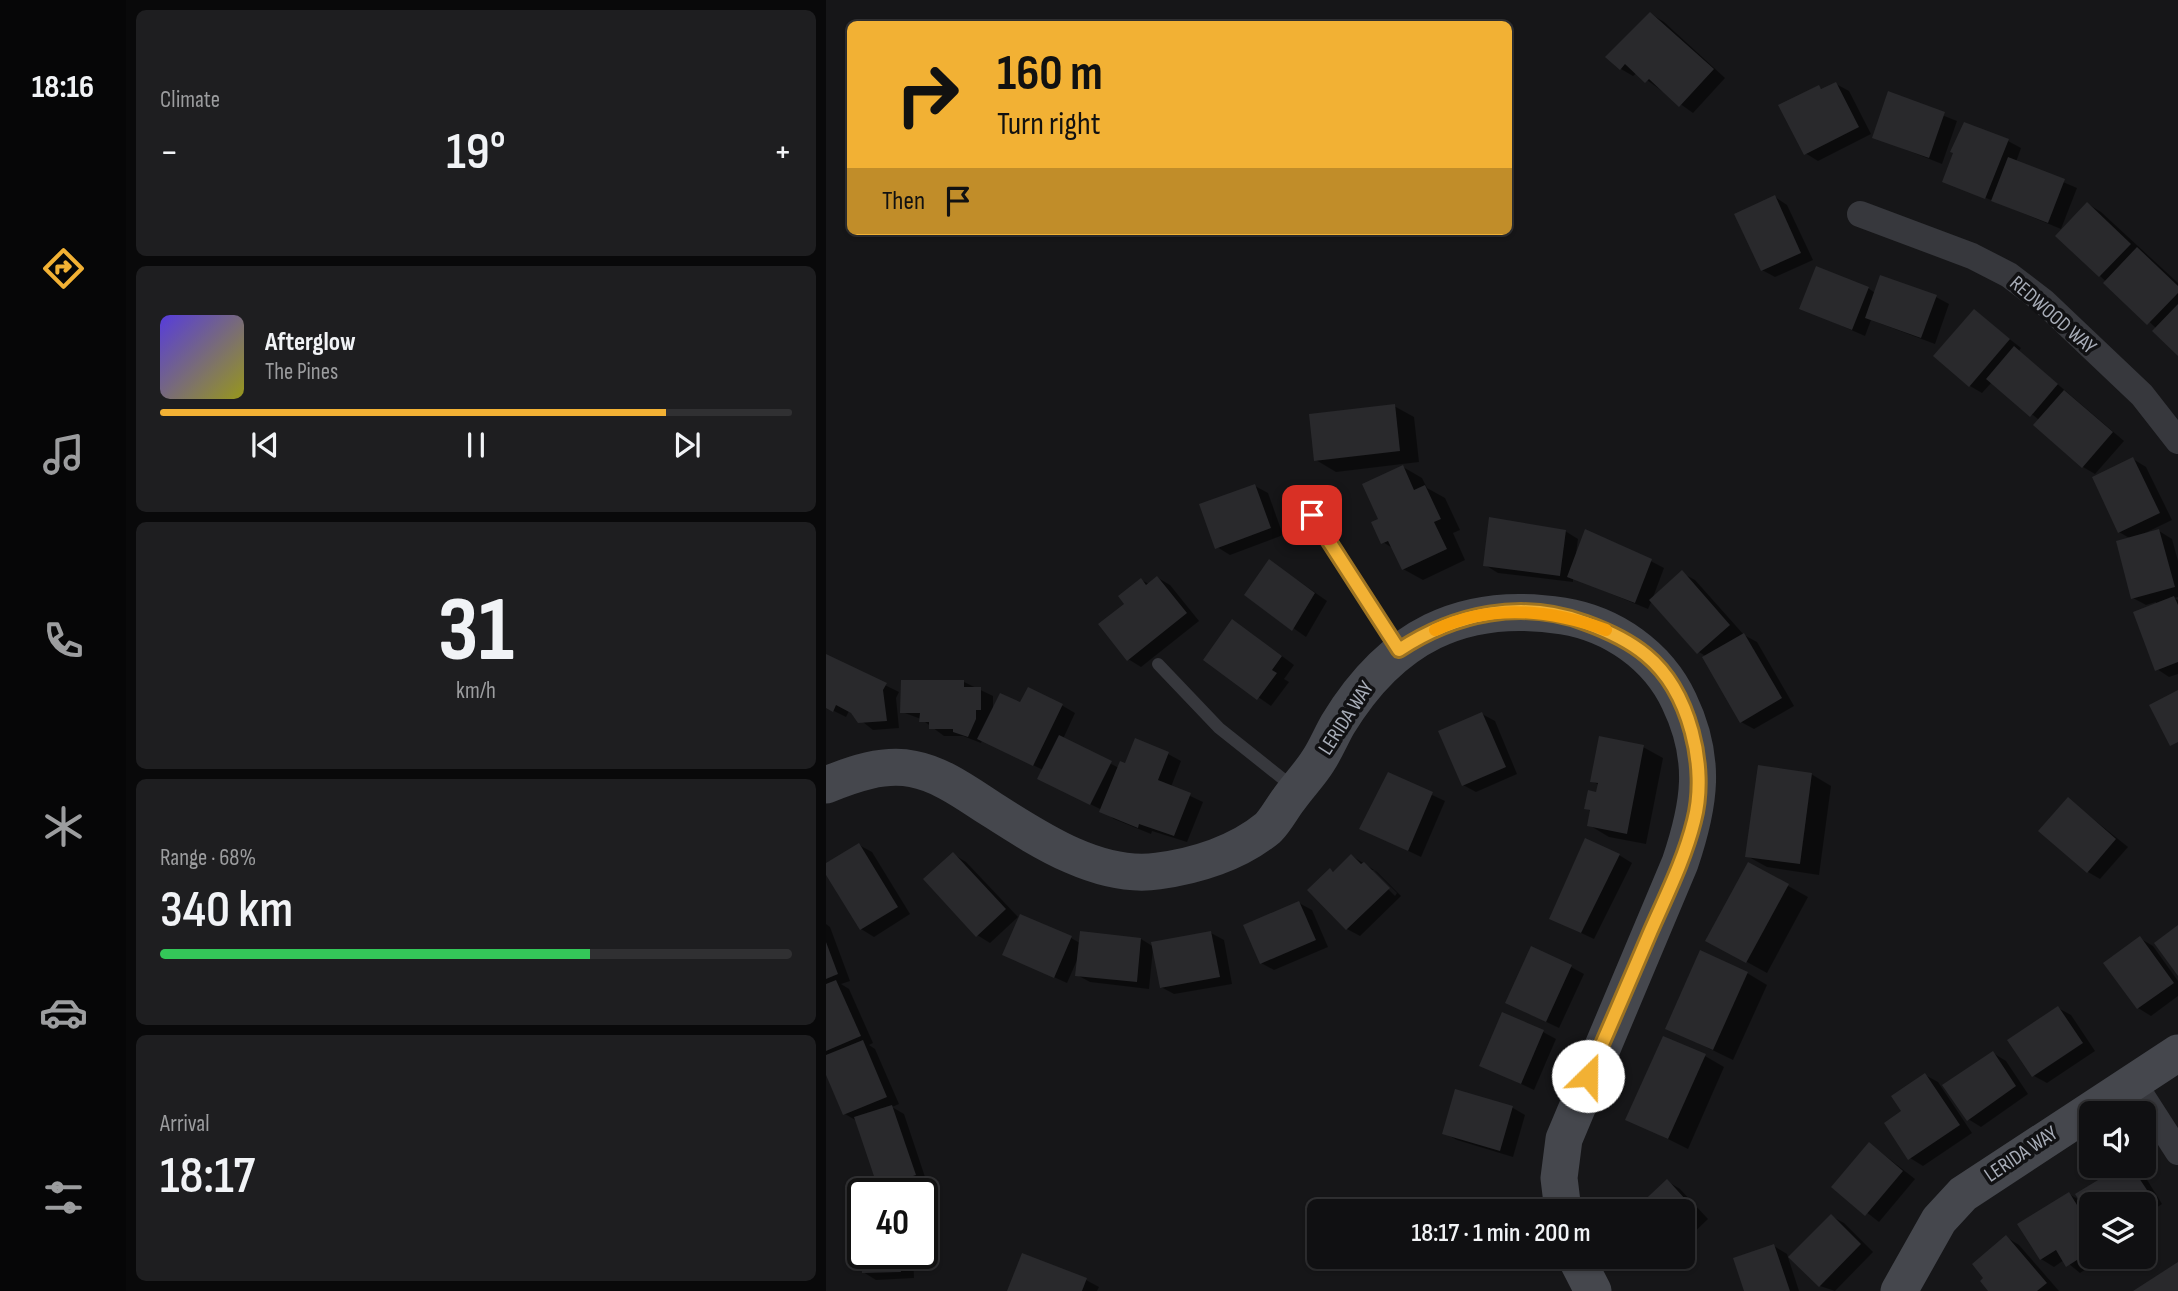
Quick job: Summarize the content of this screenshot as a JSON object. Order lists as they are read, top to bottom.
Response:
{
  "streets": {
    "street": ["REDWOOD WAY", "LERIDA WAY"]
  },
  "page": {
    "tabs": "18:16",
    "tile": [
      "Climate",
      ["31", "km/h"],
      ["Range · 68%", "340 km"],
      ["Arrival", "18:17"]
    ],
    "turn": ["160 m", "Turn right"],
    "heat": ["−", "19°", "+"],
    "then": "Then",
    "song": ["Afterglow", "The Pines"],
    "limit": "40",
    "trip": "18:17 · 1 min · 200 m"
  }
}
